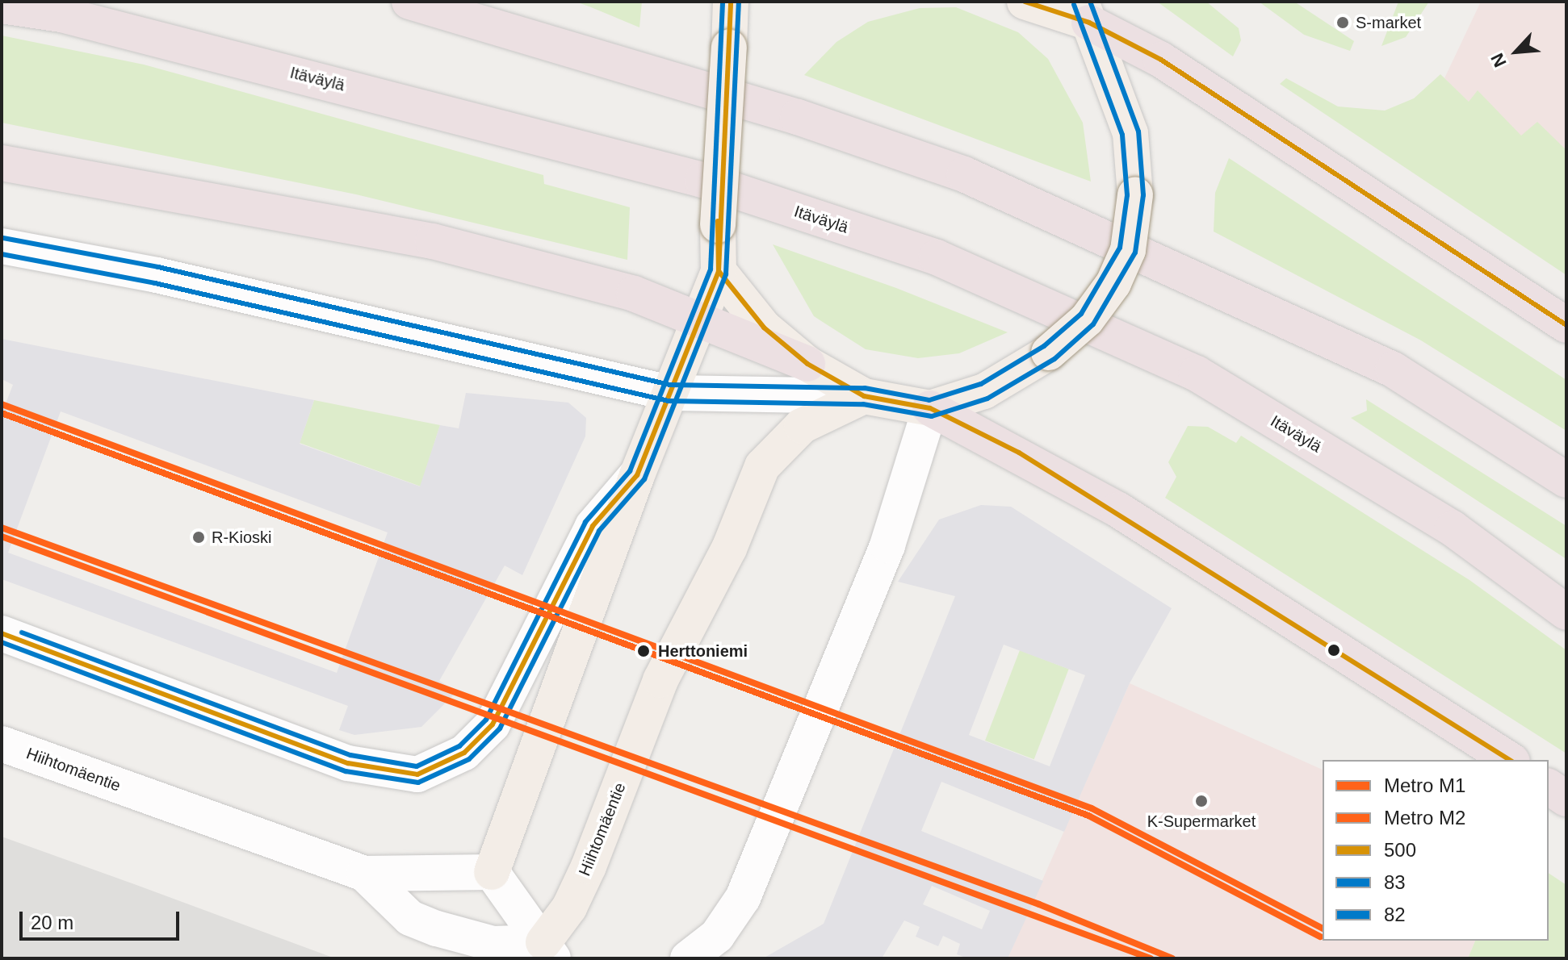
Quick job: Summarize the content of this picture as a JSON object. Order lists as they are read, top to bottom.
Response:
{
  "streets": {
    "highway": ["Itäväylä"],
    "main road": ["Hiihtomäentie"]
  },
  "places": [
    "S-market",
    "R-Kioski",
    "Herttoniemi",
    "K-Supermarket"
  ],
  "lines": [
    "transit line 500",
    "transit line 83",
    "transit line 82",
    "metro line M1",
    "metro line M2"
  ],
  "legend": [
    "Metro M1",
    "Metro M2",
    "500",
    "83",
    "82"
  ],
  "scale_bar": "20 m",
  "north": "bottom left"
}
